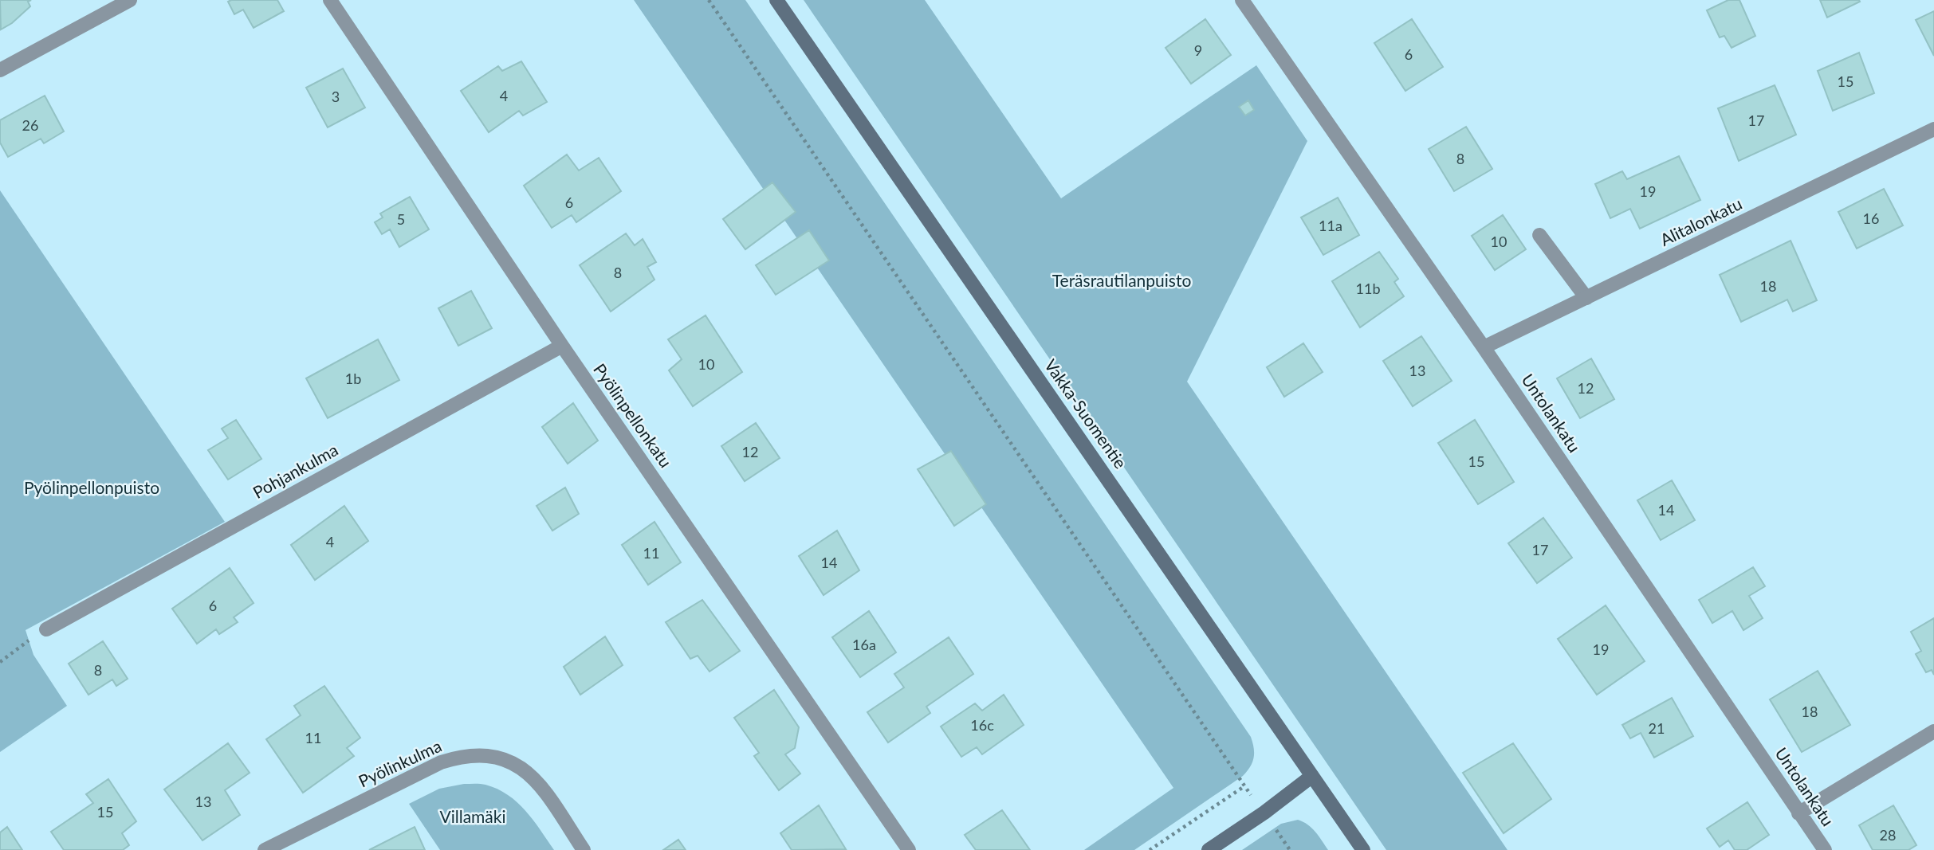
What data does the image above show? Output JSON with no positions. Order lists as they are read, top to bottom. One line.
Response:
{"streets":{"street":["Alitalonkatu","Untolankatu","Vakka-Suomentie","Pyölinpellonkatu","Pohjankulma","Pyölinkulma"]},"crossings":[["Alitalonkatu","Untolankatu"],["Pyölinpellonkatu","Pohjankulma"]],"parks":["Teräsrautilanpuisto","Pyölinpellonpuisto","Villamäki"],"house_numbers":["9","6","15","4","3","17","26","8","19","6","16","5","11a","10","8","18","11b","10","13","1b","12","12","15","14","4","17","11","14","6","16a","19","8","18","16c","21","11","13","15","28"]}
